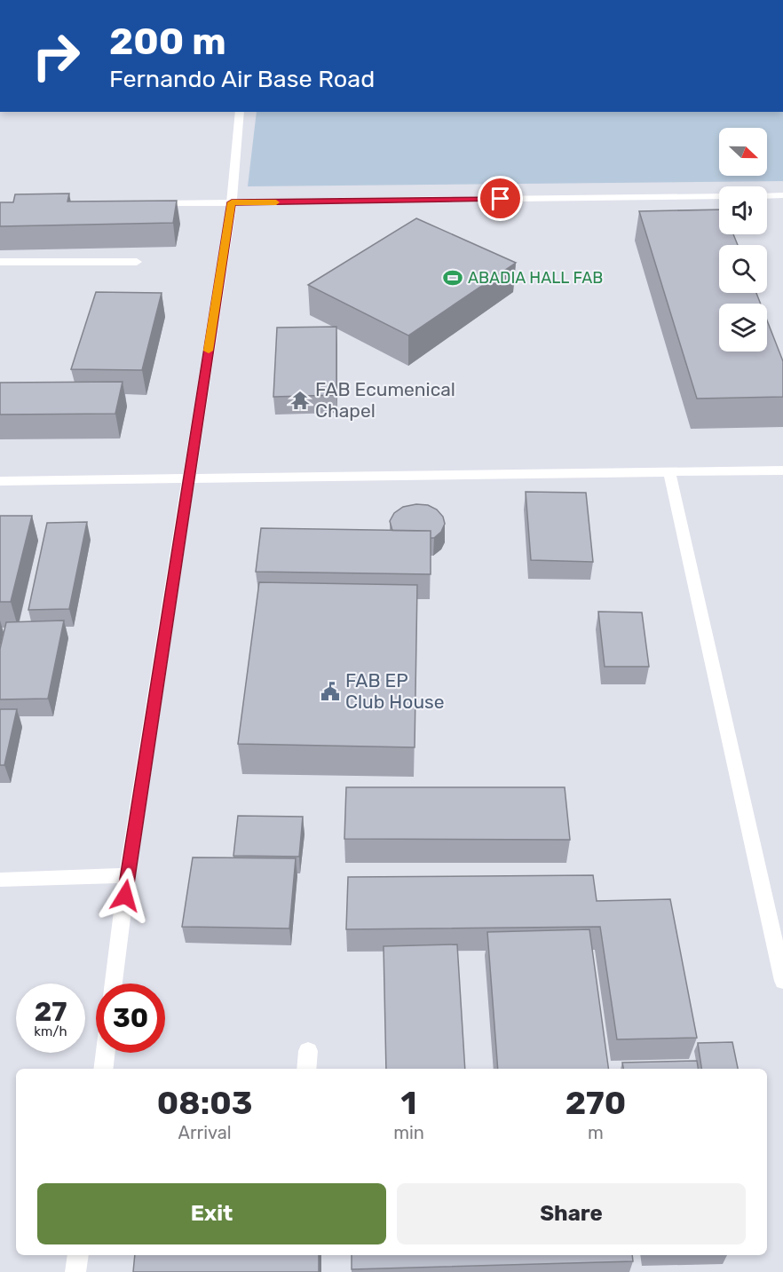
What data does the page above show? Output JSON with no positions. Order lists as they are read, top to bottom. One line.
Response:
{"places":{"sports":["ABADIA HALL FAB"],"temple":["FAB Ecumenical Chapel"],"public building":["FAB EP Club House"]},"north":"right","page":{"turn":["200 m","Fernando Air Base Road"],"speed":"27 km/h","limit":"30","eta":["08:03","Arrival","1","min","270","m"],"buttons":["Exit","Share"]}}
